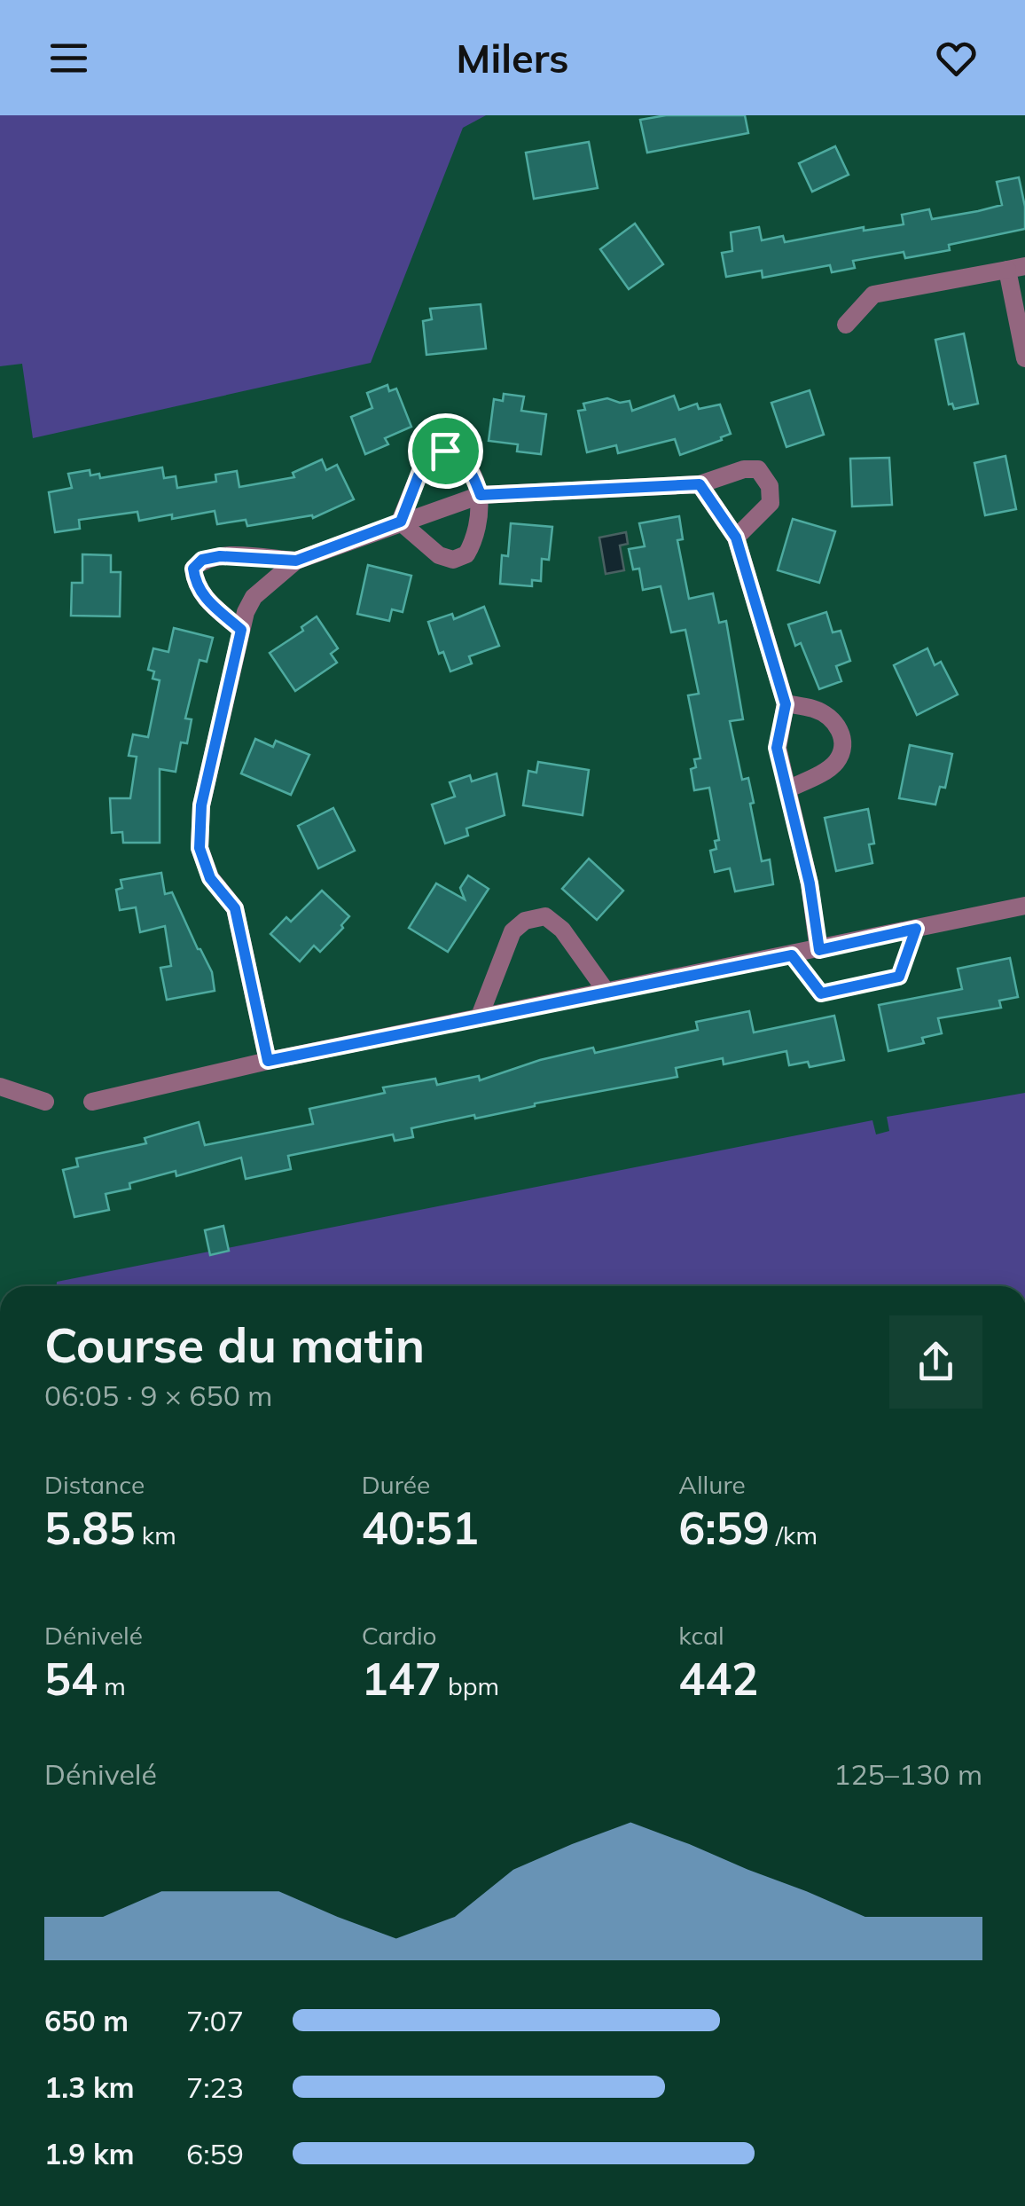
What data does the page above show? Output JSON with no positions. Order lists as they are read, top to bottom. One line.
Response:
{"page":{"header":"Milers","heading":["Course du matin","06:05 · 9 × 650 m"],"stats":[["Distance","5.85 km"],["Durée","40:51"],["Allure","6:59 /km"],["Dénivelé","54 m"],["Cardio","147 bpm"],["kcal","442"]],"chart":["Dénivelé","125–130 m"],"list":[{"name":"650 m","note":"7:07"},{"name":"1.3 km","note":"7:23"},{"name":"1.9 km","note":"6:59"}]}}
